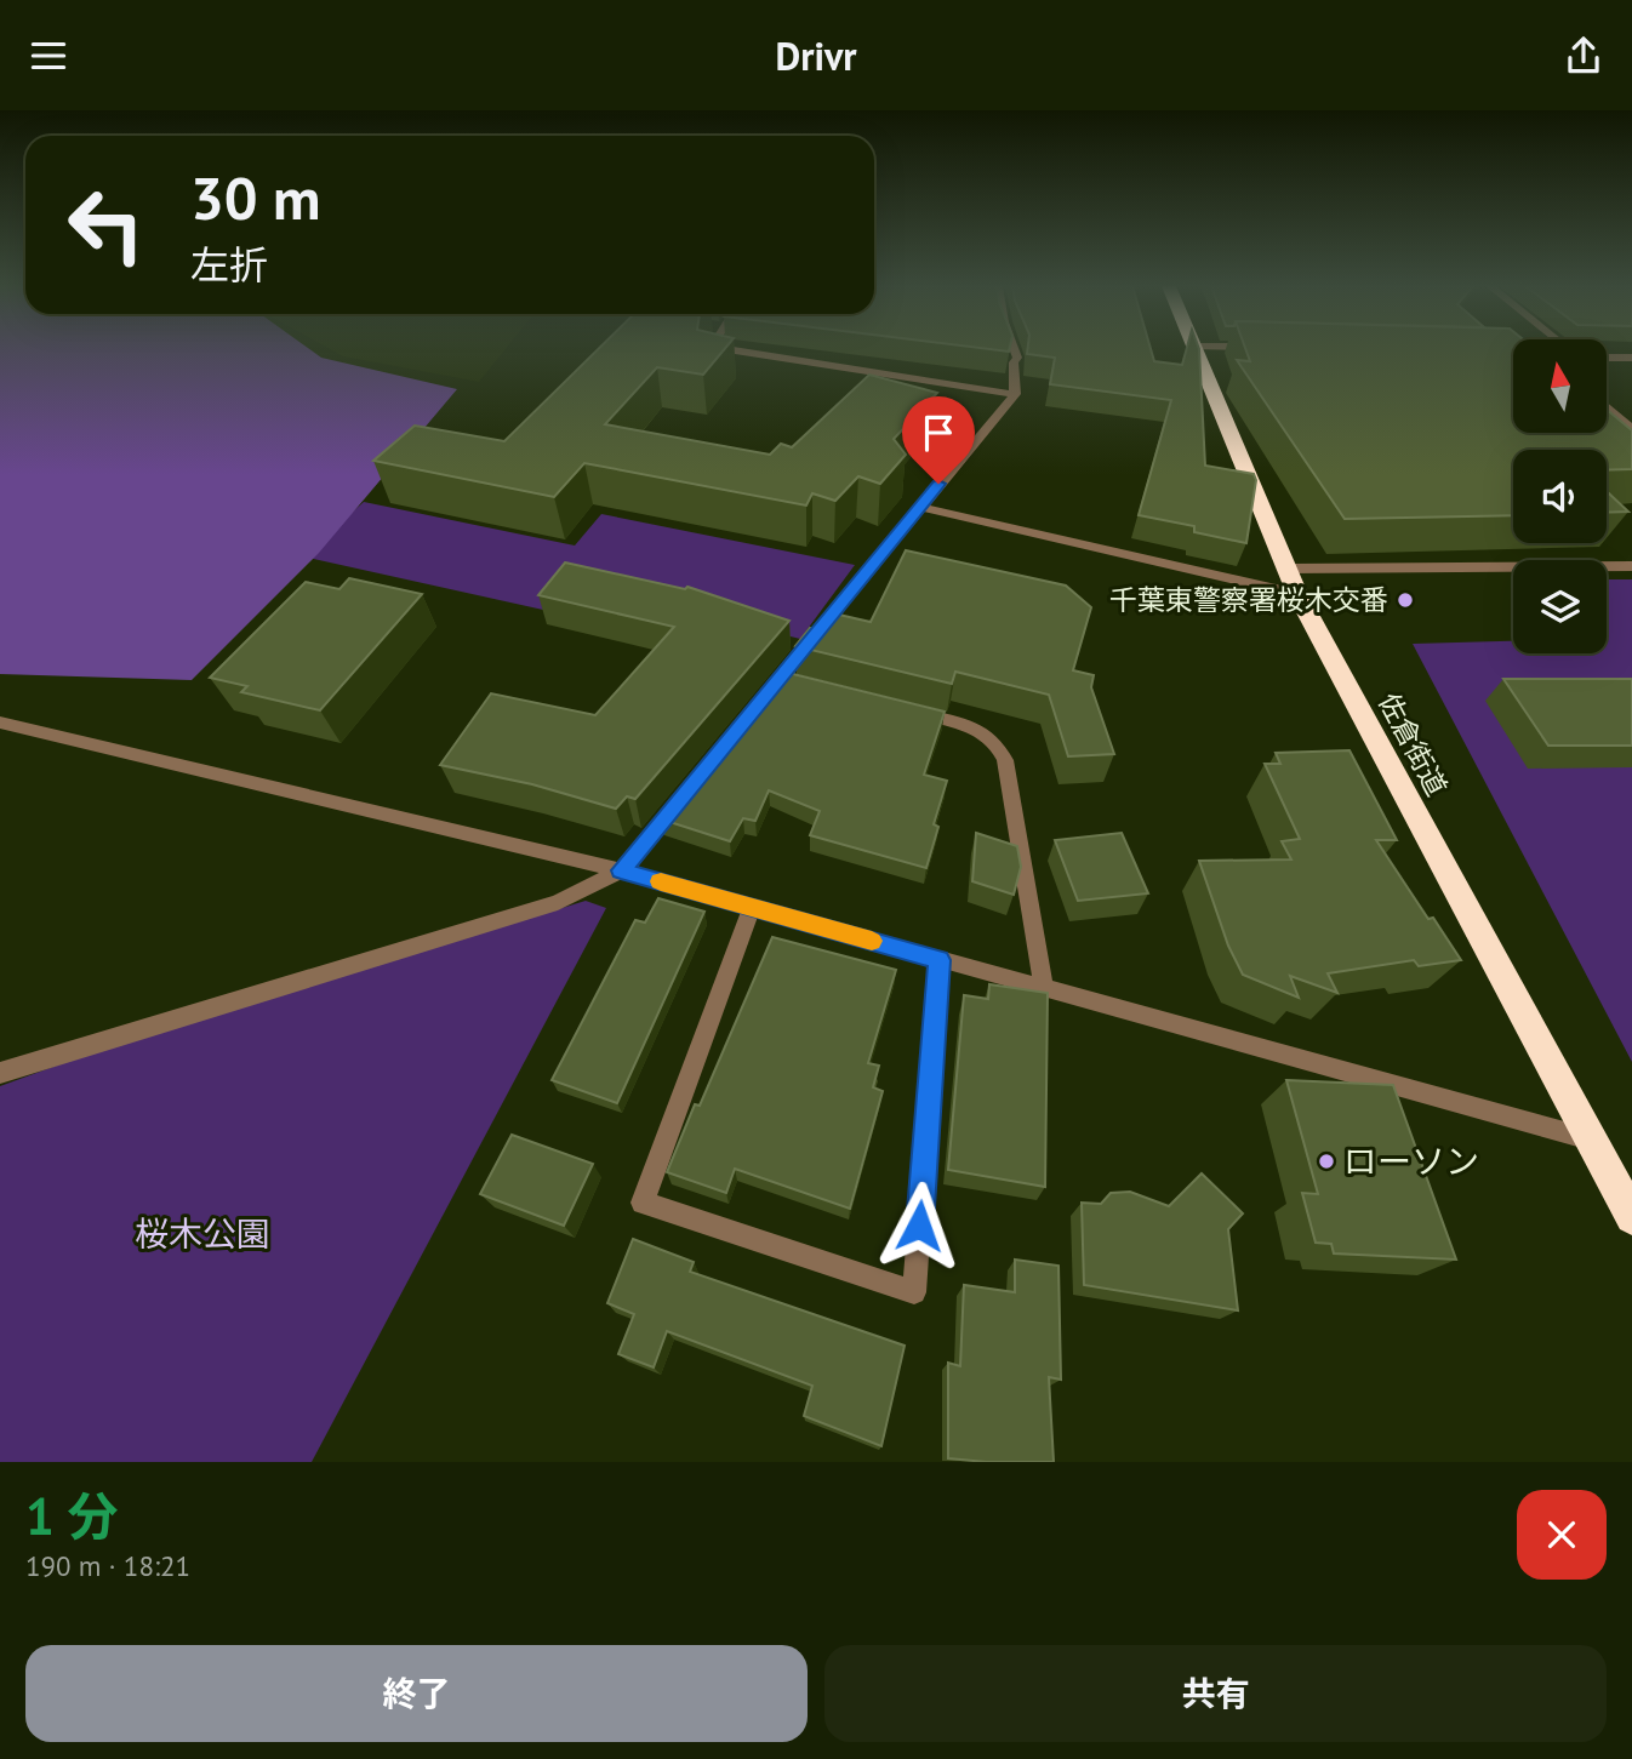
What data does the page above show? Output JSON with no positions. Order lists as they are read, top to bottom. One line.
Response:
{"streets":{"highway":["佐倉街道"]},"parks":["桜木公園"],"places":["千葉東警察署桜木交番","ローソン"],"north":"top","page":{"header":"Drivr","turn":["30 m","左折"],"heading":["1 分","190 m · 18:21"],"buttons":["終了","共有"]}}
